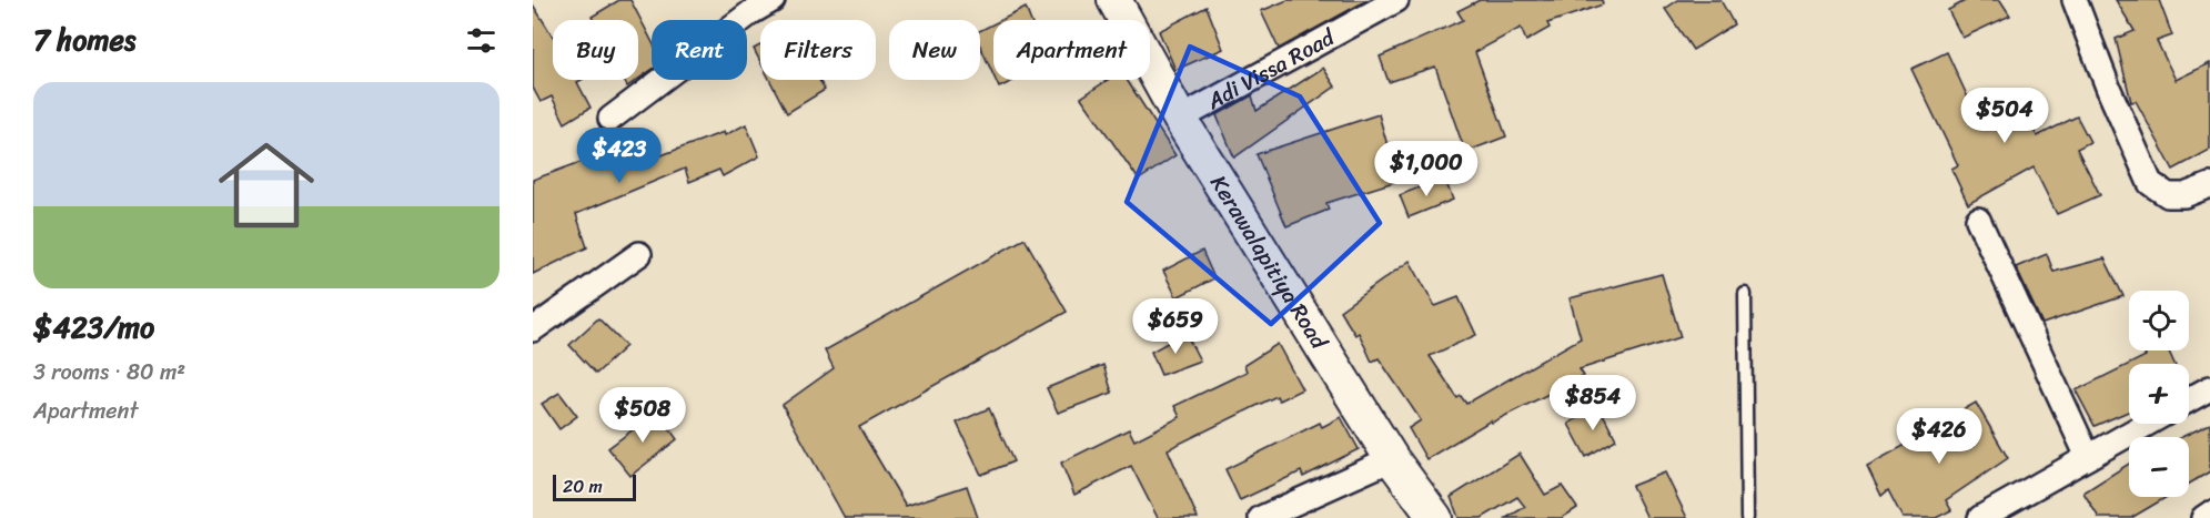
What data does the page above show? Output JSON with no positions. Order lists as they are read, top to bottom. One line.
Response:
{"streets":{"street":["Adi Vissa Road","Kerawalapitiya Road"]},"crossings":[["Adi Vissa Road","Kerawalapitiya Road"]],"scale_bar":"20 m","page":{"heading":"7 homes","chip":["Buy","Rent","Filters","New","Apartment"],"list":[{"name":"$423/mo","note":"3 rooms · 80 m² · Apartment"}],"price":["$504","$423","$1,000","$659","$854","$508","$426"],"map_buttons":["+","−"],"scale":"20 m"}}
